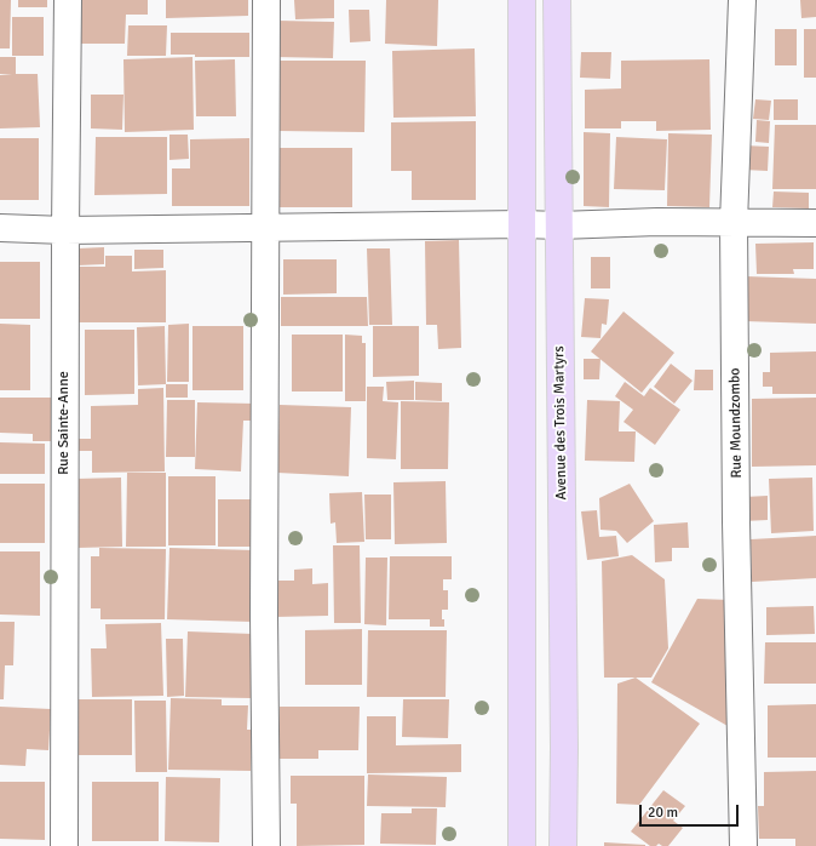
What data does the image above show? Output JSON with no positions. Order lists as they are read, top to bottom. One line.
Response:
{"streets":{"main road":["Avenue des Trois Martyrs"],"street":["Rue Sainte-Anne","Rue Moundzombo"]},"scale_bar":"20 m"}
